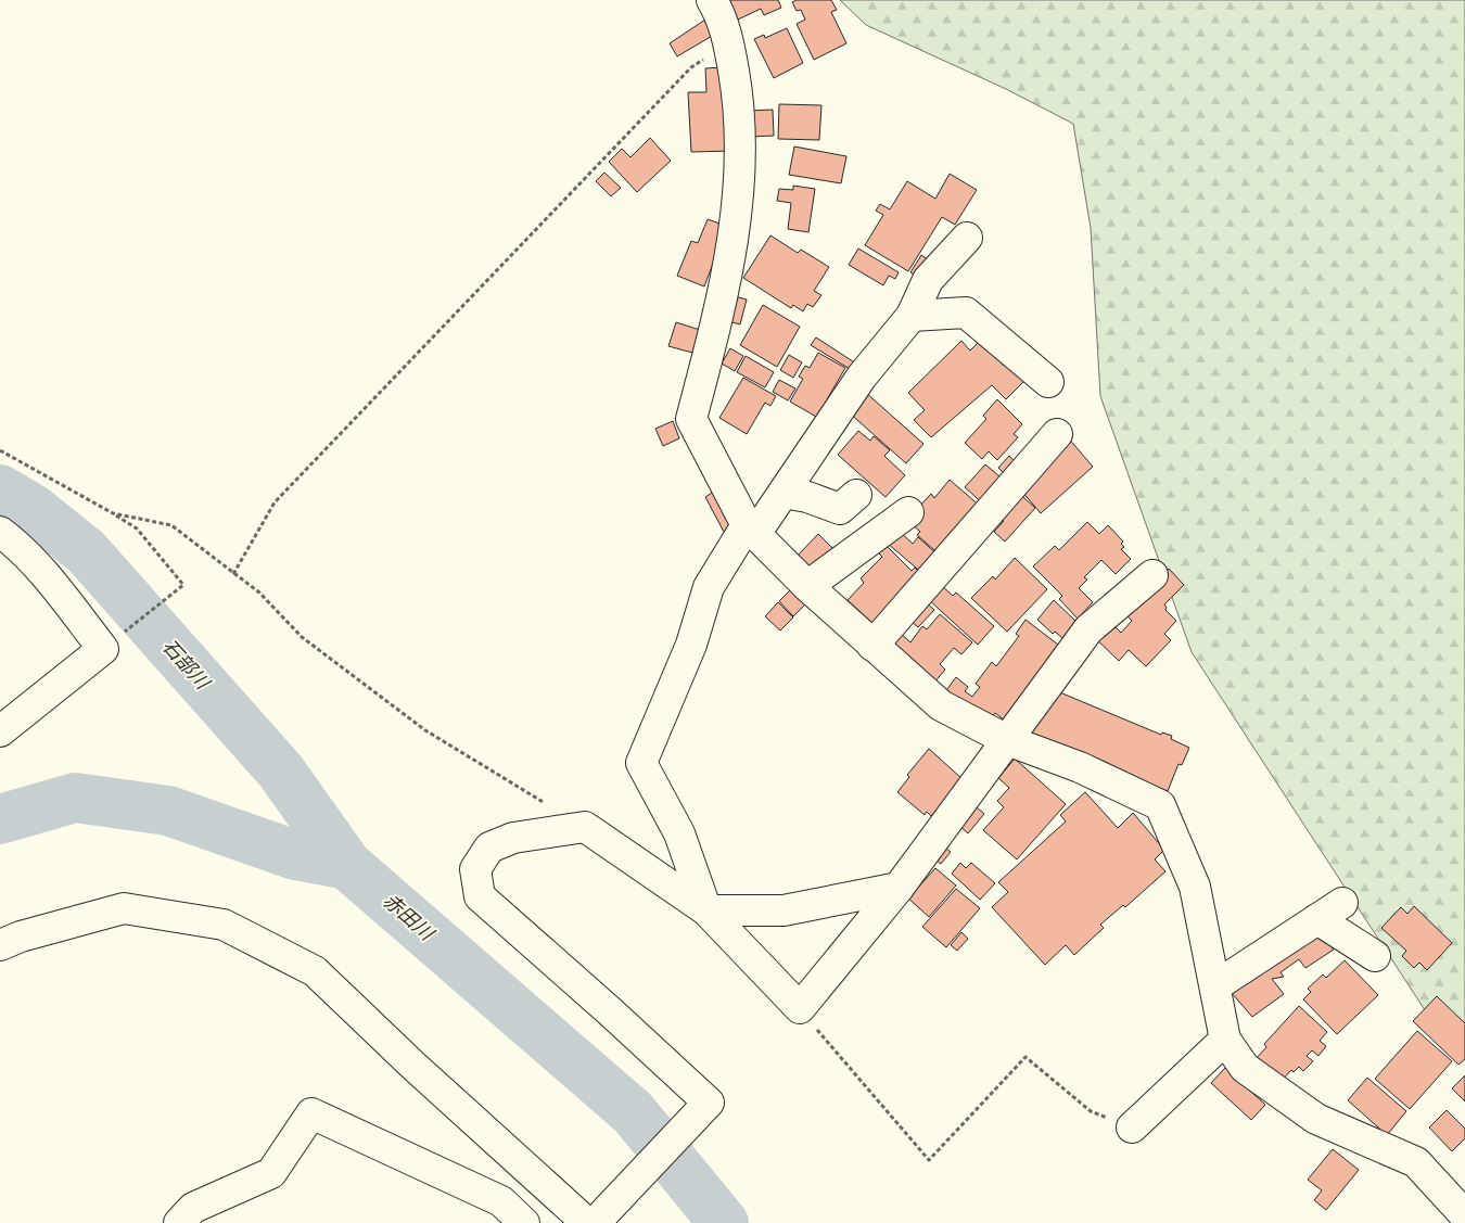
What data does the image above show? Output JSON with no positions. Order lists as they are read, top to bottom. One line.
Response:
{"water":["石部川","赤田川"]}
